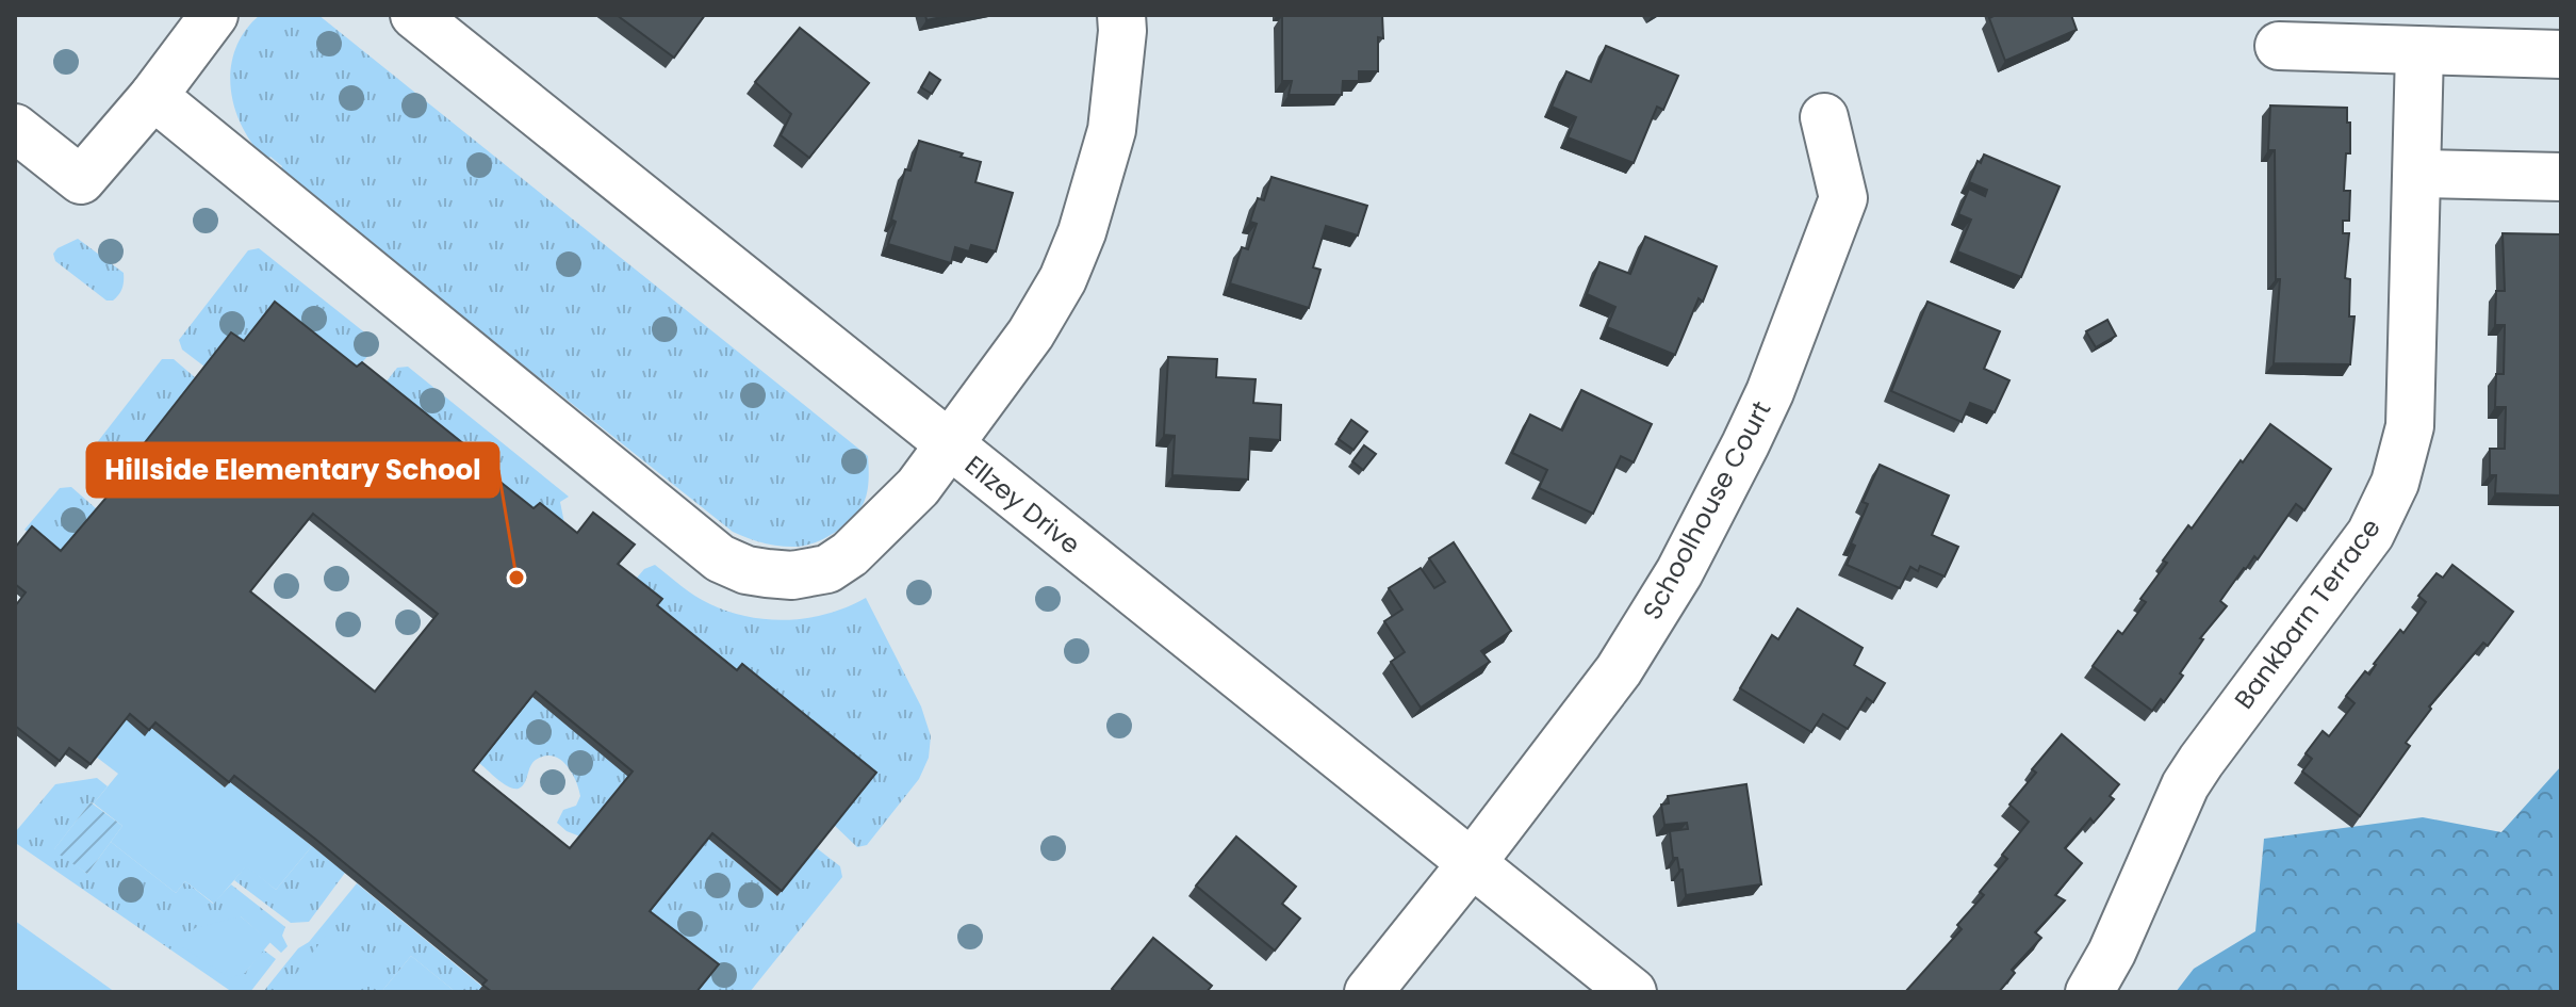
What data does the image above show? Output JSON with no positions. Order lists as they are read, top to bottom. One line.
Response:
{"streets":{"street":["Ellzey Drive","Schoolhouse Court","Bankbarn Terrace"]},"crossings":[["Ellzey Drive","Schoolhouse Court"]],"places":["Hillside Elementary School"]}
